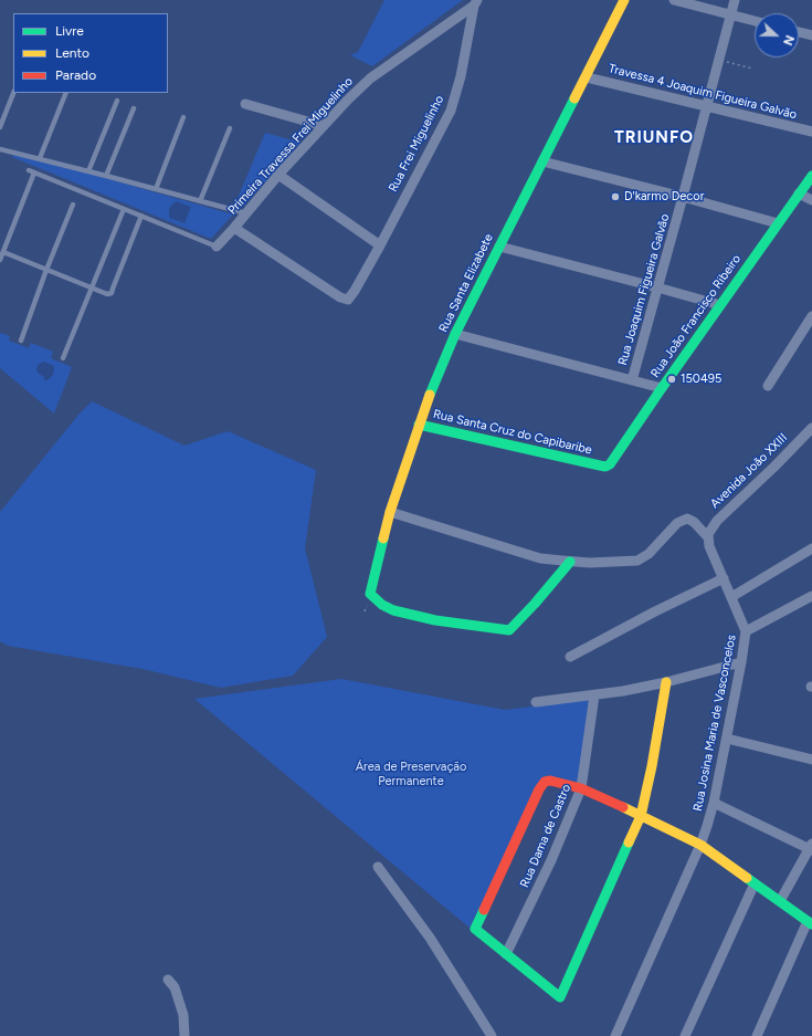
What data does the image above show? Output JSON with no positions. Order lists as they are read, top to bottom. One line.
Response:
{"streets":{"street":["Travessa 4 Joaquim Figueira Galvão","Rua Frei Miguelinho","Primeira Travessa Frei Miguelinho","Rua Santa Elizabete","Rua Joaquim Figueira Galvão","Rua João Francisco Ribeiro","Rua Santa Cruz do Capibaribe","Avenida João XXIII","Rua Josina Maria de Vasconcelos","Rua Dama de Castro"]},"crossings":[["Travessa 4 Joaquim Figueira Galvão","Rua Santa Elizabete"],["Travessa 4 Joaquim Figueira Galvão","Rua Joaquim Figueira Galvão"],["Rua Frei Miguelinho","Primeira Travessa Frei Miguelinho"],["Rua Santa Elizabete","Rua Santa Cruz do Capibaribe"],["Rua João Francisco Ribeiro","Rua Santa Cruz do Capibaribe"],["Avenida João XXIII","Rua Josina Maria de Vasconcelos"]],"districts":["TRIUNFO"],"parks":["Área de Preservação Permanente"],"places":["D'karmo Decor","150495"],"legend":["Livre","Lento","Parado"],"north":"right"}
